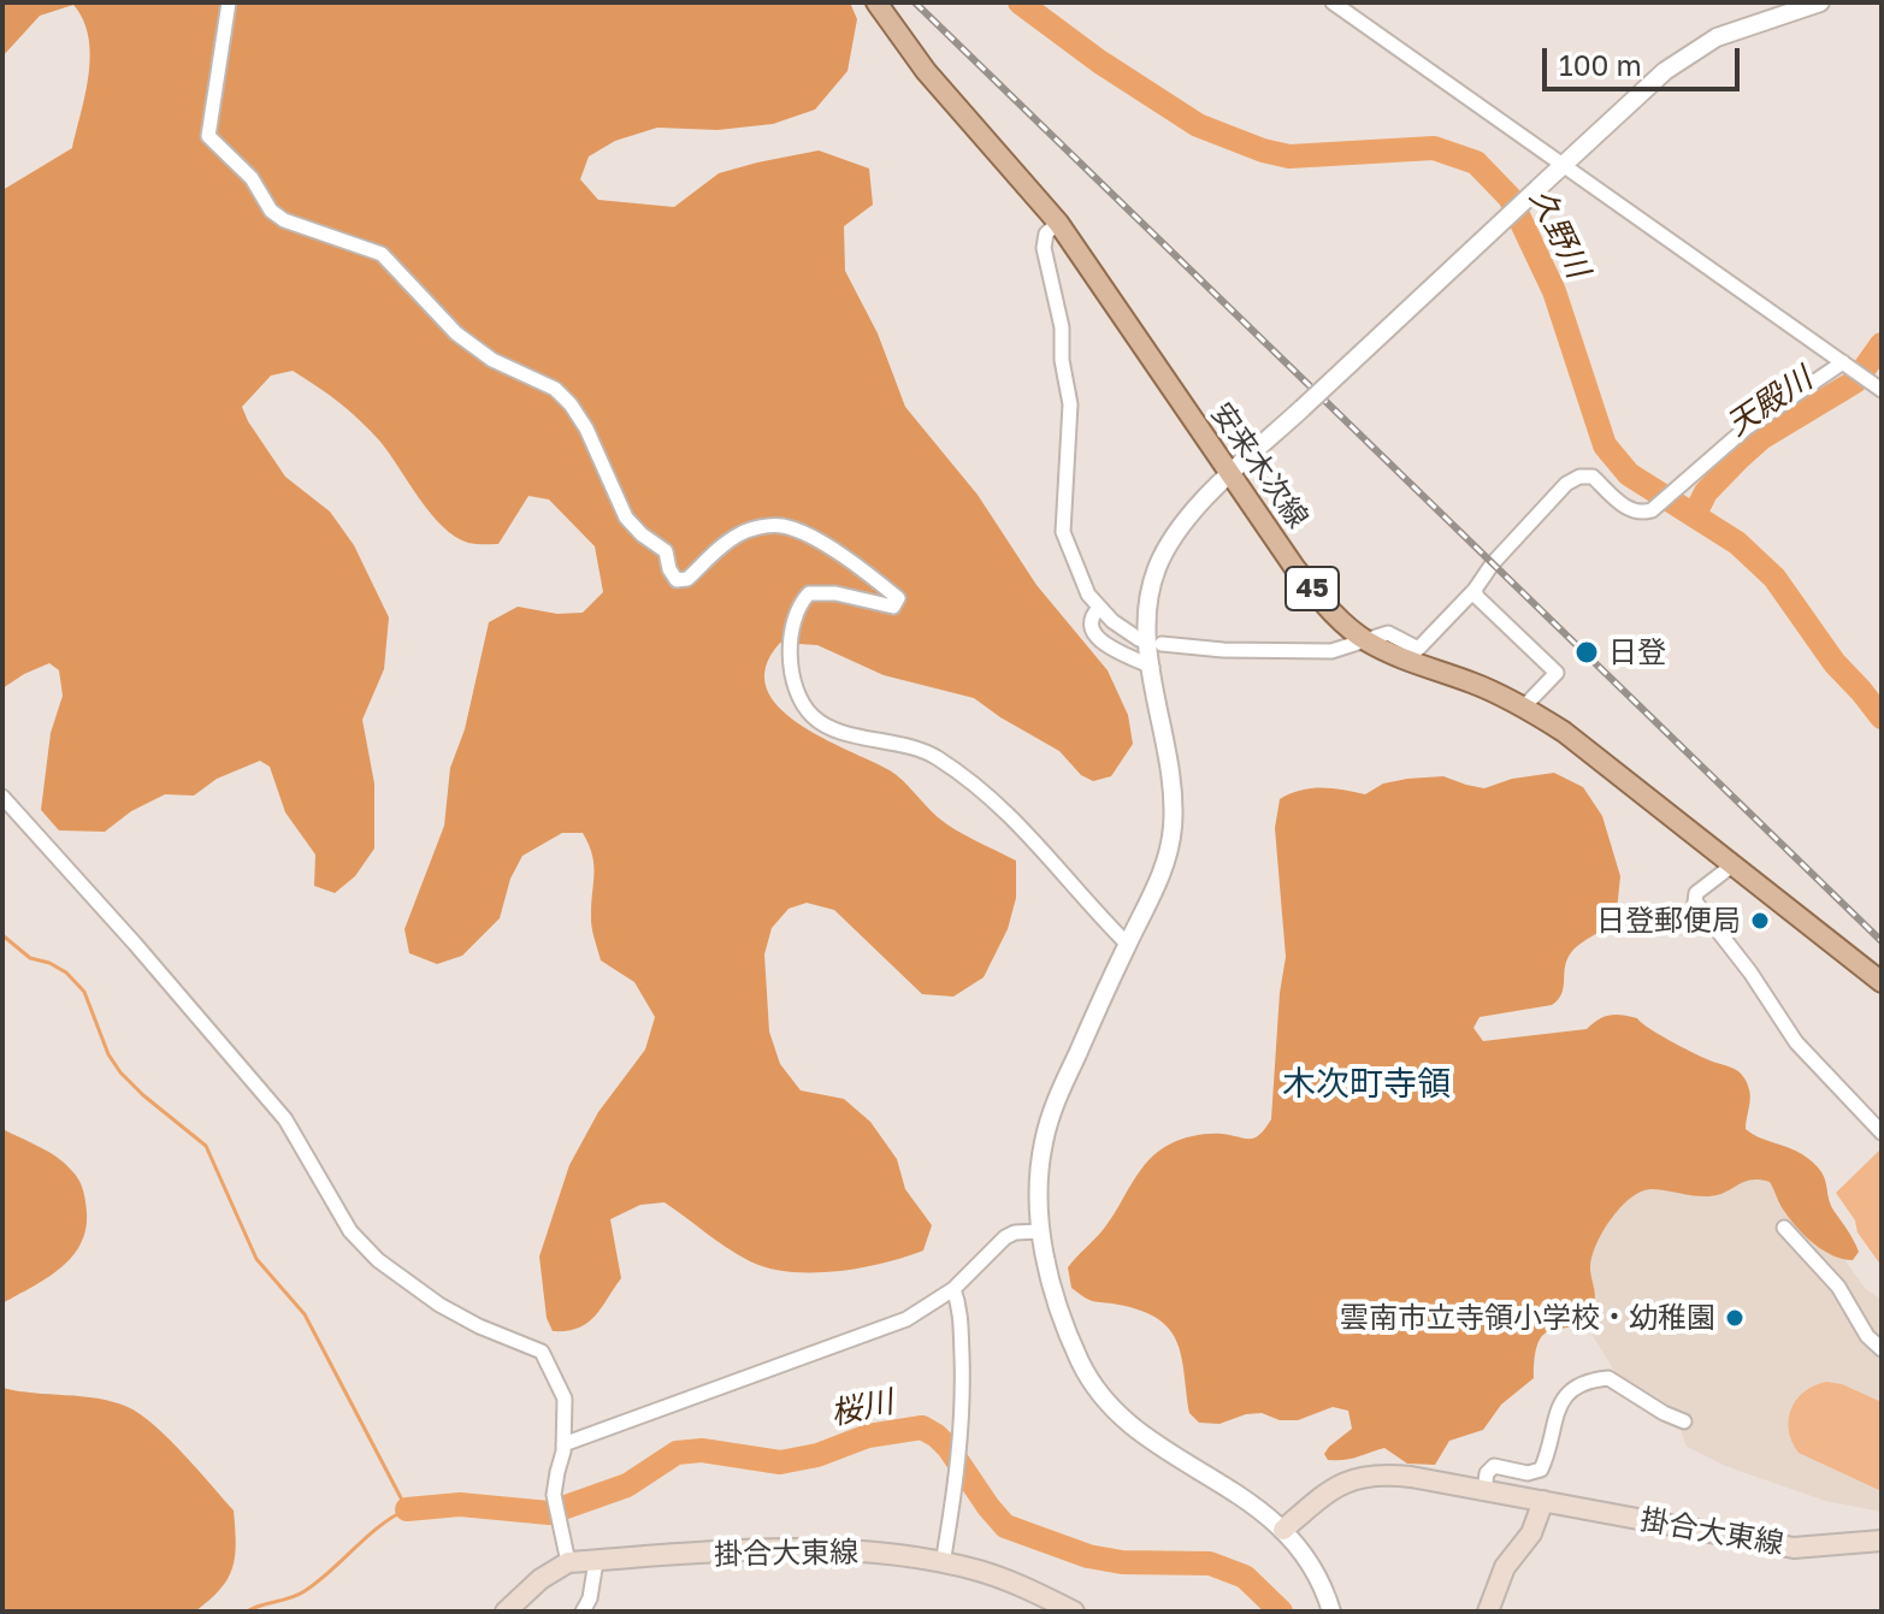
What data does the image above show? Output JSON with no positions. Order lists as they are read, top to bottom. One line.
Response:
{"streets":{"main road":["安来木次線","45","掛合大東線"]},"districts":["木次町寺領"],"water":["久野川","天殿川","桜川"],"places":["日登","日登郵便局","雲南市立寺領小学校・幼稚園"],"scale_bar":"100 m"}
